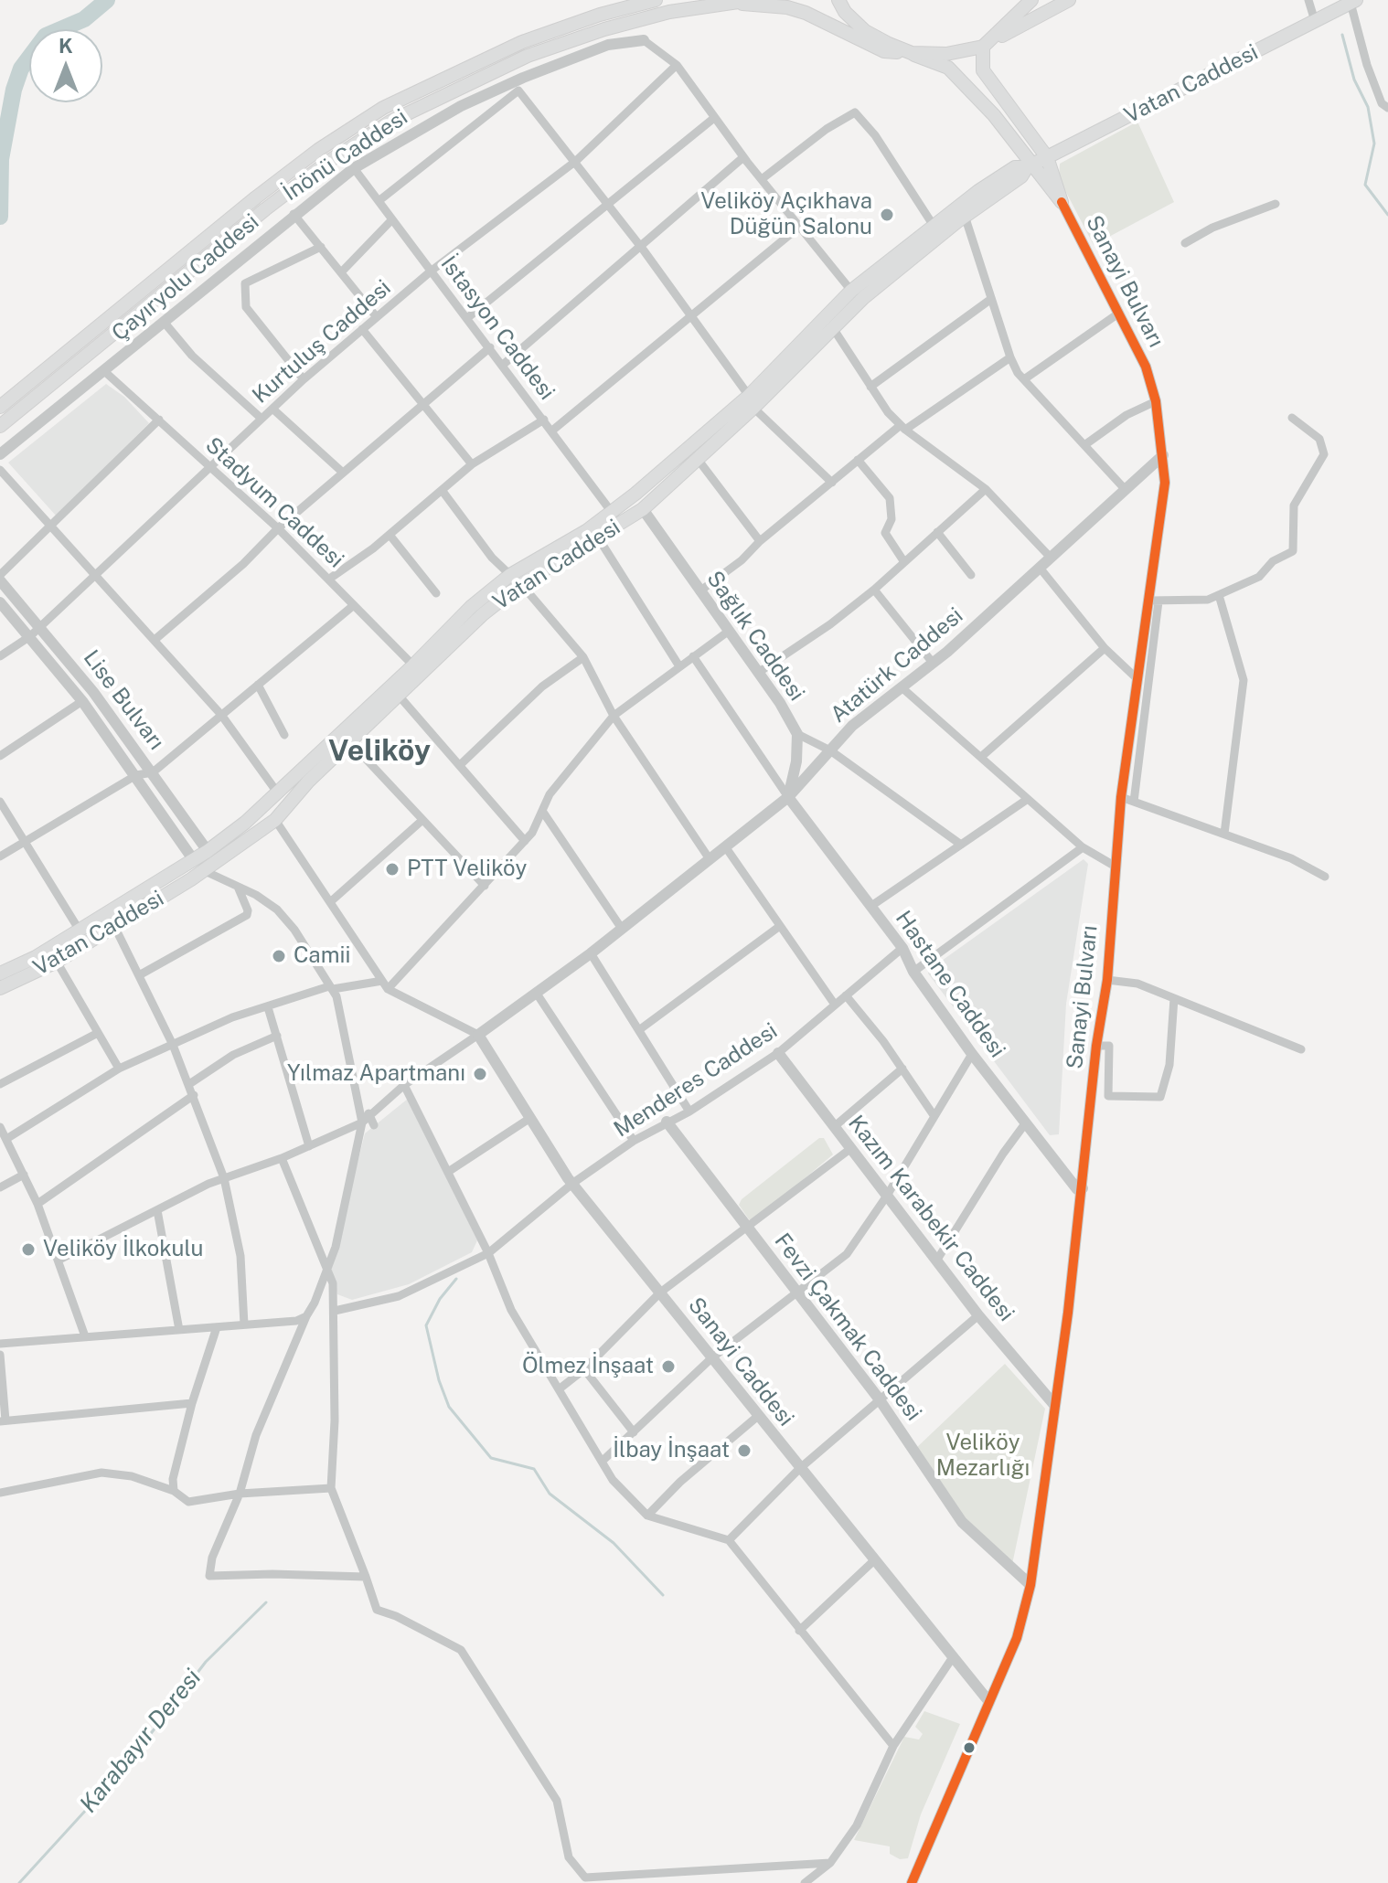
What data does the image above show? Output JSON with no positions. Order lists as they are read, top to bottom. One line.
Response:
{"streets":{"main road":["Vatan Caddesi","İnönü Caddesi"],"street":["Çayıryolu Caddesi","Sanayi Bulvarı","İstasyon Caddesi","Kurtuluş Caddesi","Stadyum Caddesi","Sağlık Caddesi","Atatürk Caddesi","Lise Bulvarı","Hastane Caddesi","Menderes Caddesi","Kazım Karabekir Caddesi","Fevzi Çakmak Caddesi","Sanayi Caddesi"]},"crossings":[["Vatan Caddesi","İstasyon Caddesi"],["Vatan Caddesi","Stadyum Caddesi"],["Vatan Caddesi","Sağlık Caddesi"],["Vatan Caddesi","Lise Bulvarı"],["Çayıryolu Caddesi","İstasyon Caddesi"],["Çayıryolu Caddesi","Stadyum Caddesi"],["Sanayi Bulvarı","Atatürk Caddesi"],["Sanayi Bulvarı","Hastane Caddesi"],["Sanayi Bulvarı","Kazım Karabekir Caddesi"],["Sanayi Bulvarı","Fevzi Çakmak Caddesi"],["Sanayi Bulvarı","Sanayi Caddesi"],["İstasyon Caddesi","Kurtuluş Caddesi"],["Kurtuluş Caddesi","Stadyum Caddesi"],["Kurtuluş Caddesi","Lise Bulvarı"],["Sağlık Caddesi","Atatürk Caddesi"],["Sağlık Caddesi","Hastane Caddesi"],["Atatürk Caddesi","Hastane Caddesi"],["Atatürk Caddesi","Sanayi Caddesi"],["Hastane Caddesi","Menderes Caddesi"],["Menderes Caddesi","Kazım Karabekir Caddesi"],["Menderes Caddesi","Fevzi Çakmak Caddesi"],["Menderes Caddesi","Sanayi Caddesi"]],"districts":["Veliköy"],"water":["Karabayır Deresi"],"parks":["Veliköy Mezarlığı"],"places":["Veliköy Açıkhava Düğün Salonu","PTT Veliköy","Camii","Yılmaz Apartmanı","Veliköy İlkokulu","Ölmez İnşaat","İlbay İnşaat"],"north":"top"}
